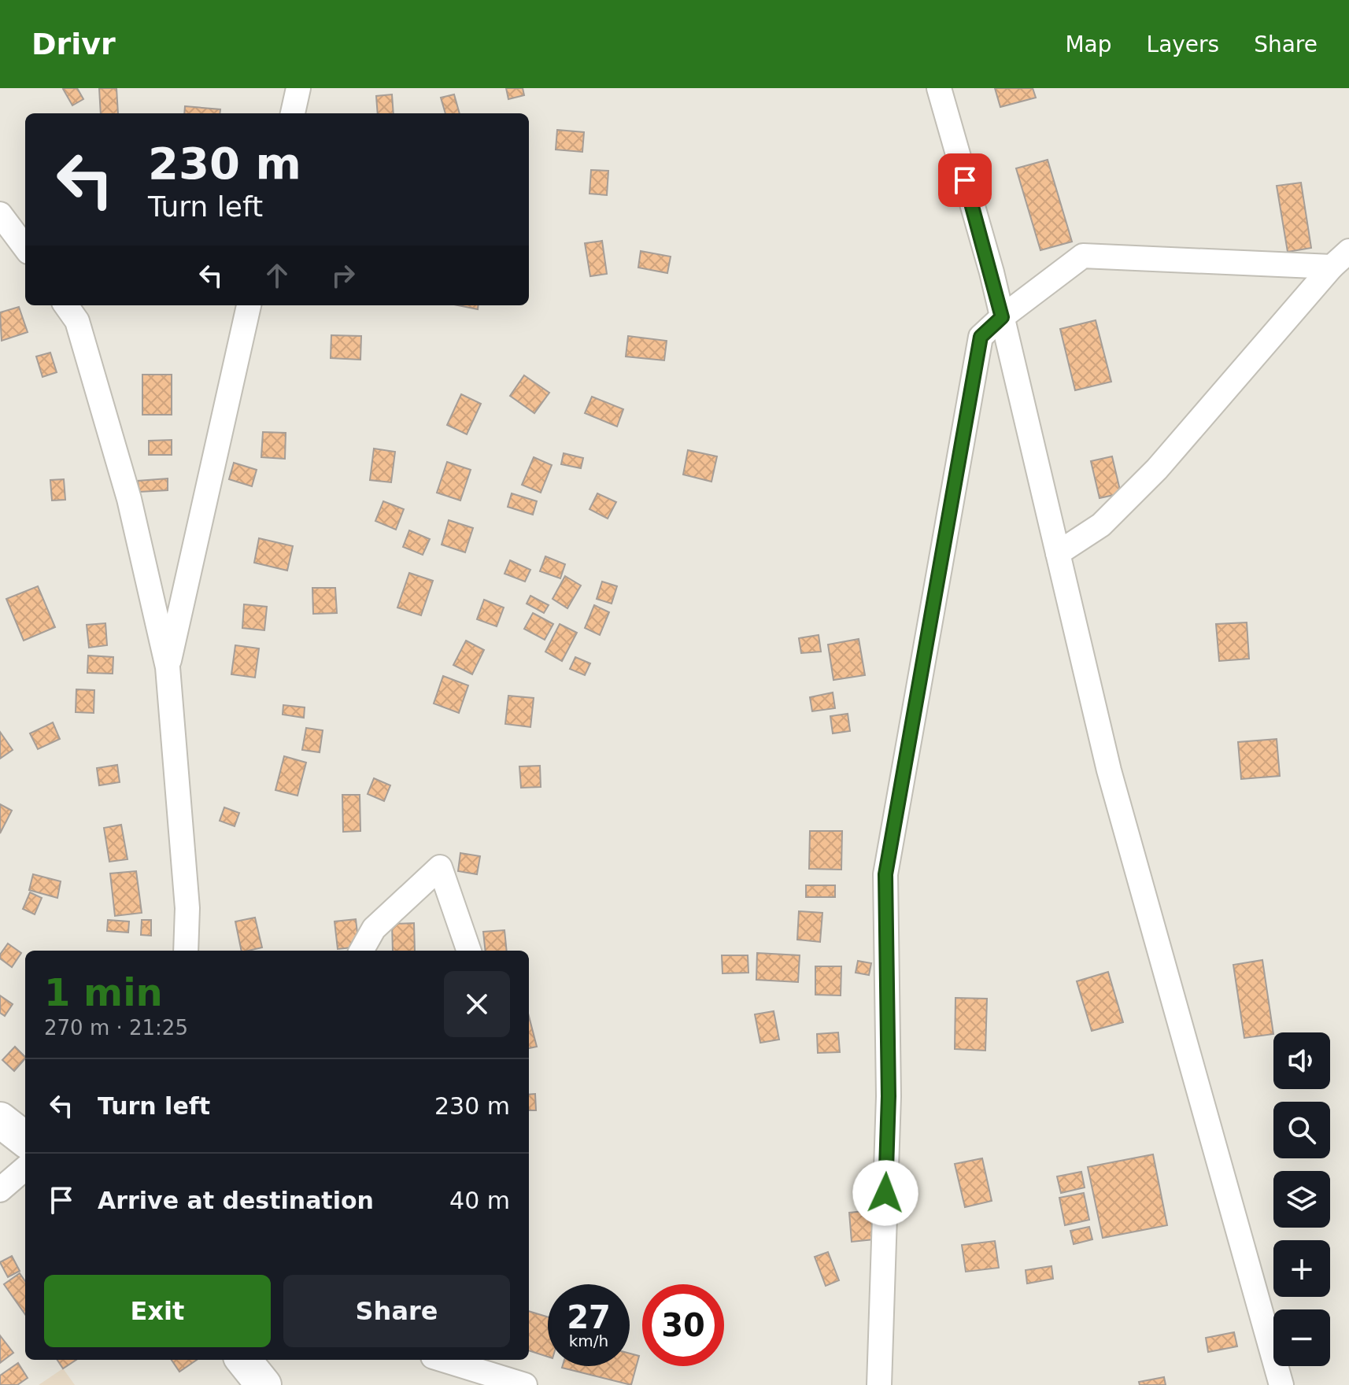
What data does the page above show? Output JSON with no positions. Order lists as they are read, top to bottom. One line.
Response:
{"page":{"header":"Drivr","nav":["Map","Layers","Share"],"turn":["230 m","Turn left"],"heading":["1 min","270 m · 21:25"],"map_buttons":["+","−"],"list":[{"name":"Turn left","value":"230 m"},{"name":"Arrive at destination","value":"40 m"}],"buttons":["Exit","Share"],"speed":"27 km/h","limit":"30"}}
